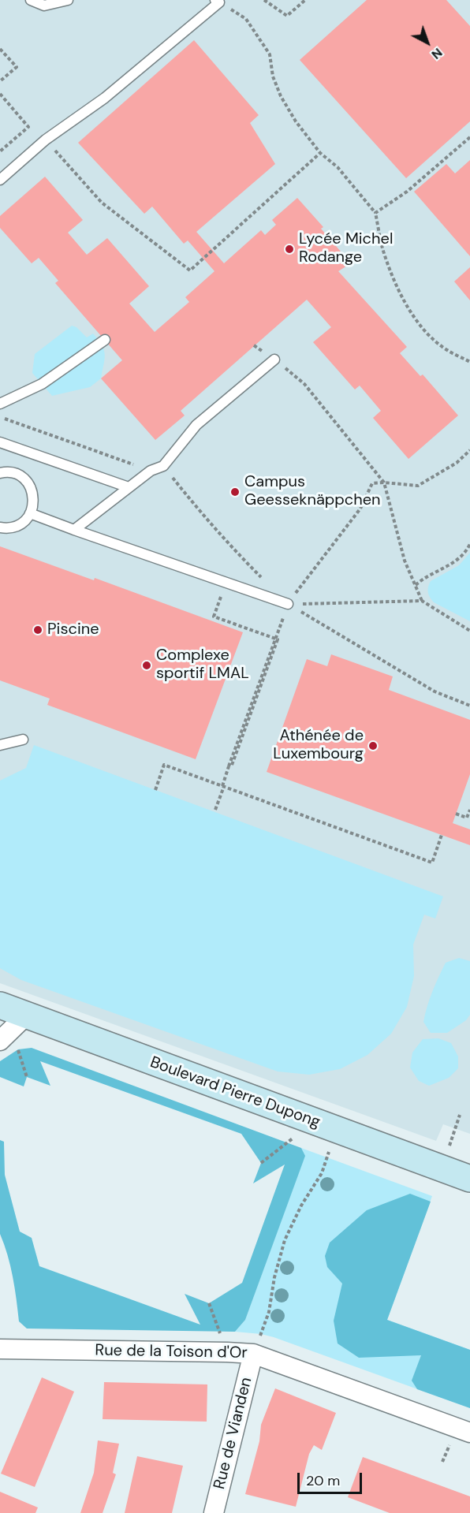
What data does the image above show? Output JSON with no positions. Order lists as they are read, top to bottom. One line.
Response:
{"streets":{"street":["Boulevard Pierre Dupong","Rue de la Toison d'Or","Rue de Vianden"]},"crossings":[["Rue de la Toison d'Or","Rue de Vianden"]],"places":["Lycée Michel Rodange","Campus Geesseknäppchen","Piscine","Complexe sportif LMAL","Athénée de Luxembourg"],"scale_bar":"20 m","north":"bottom right"}
